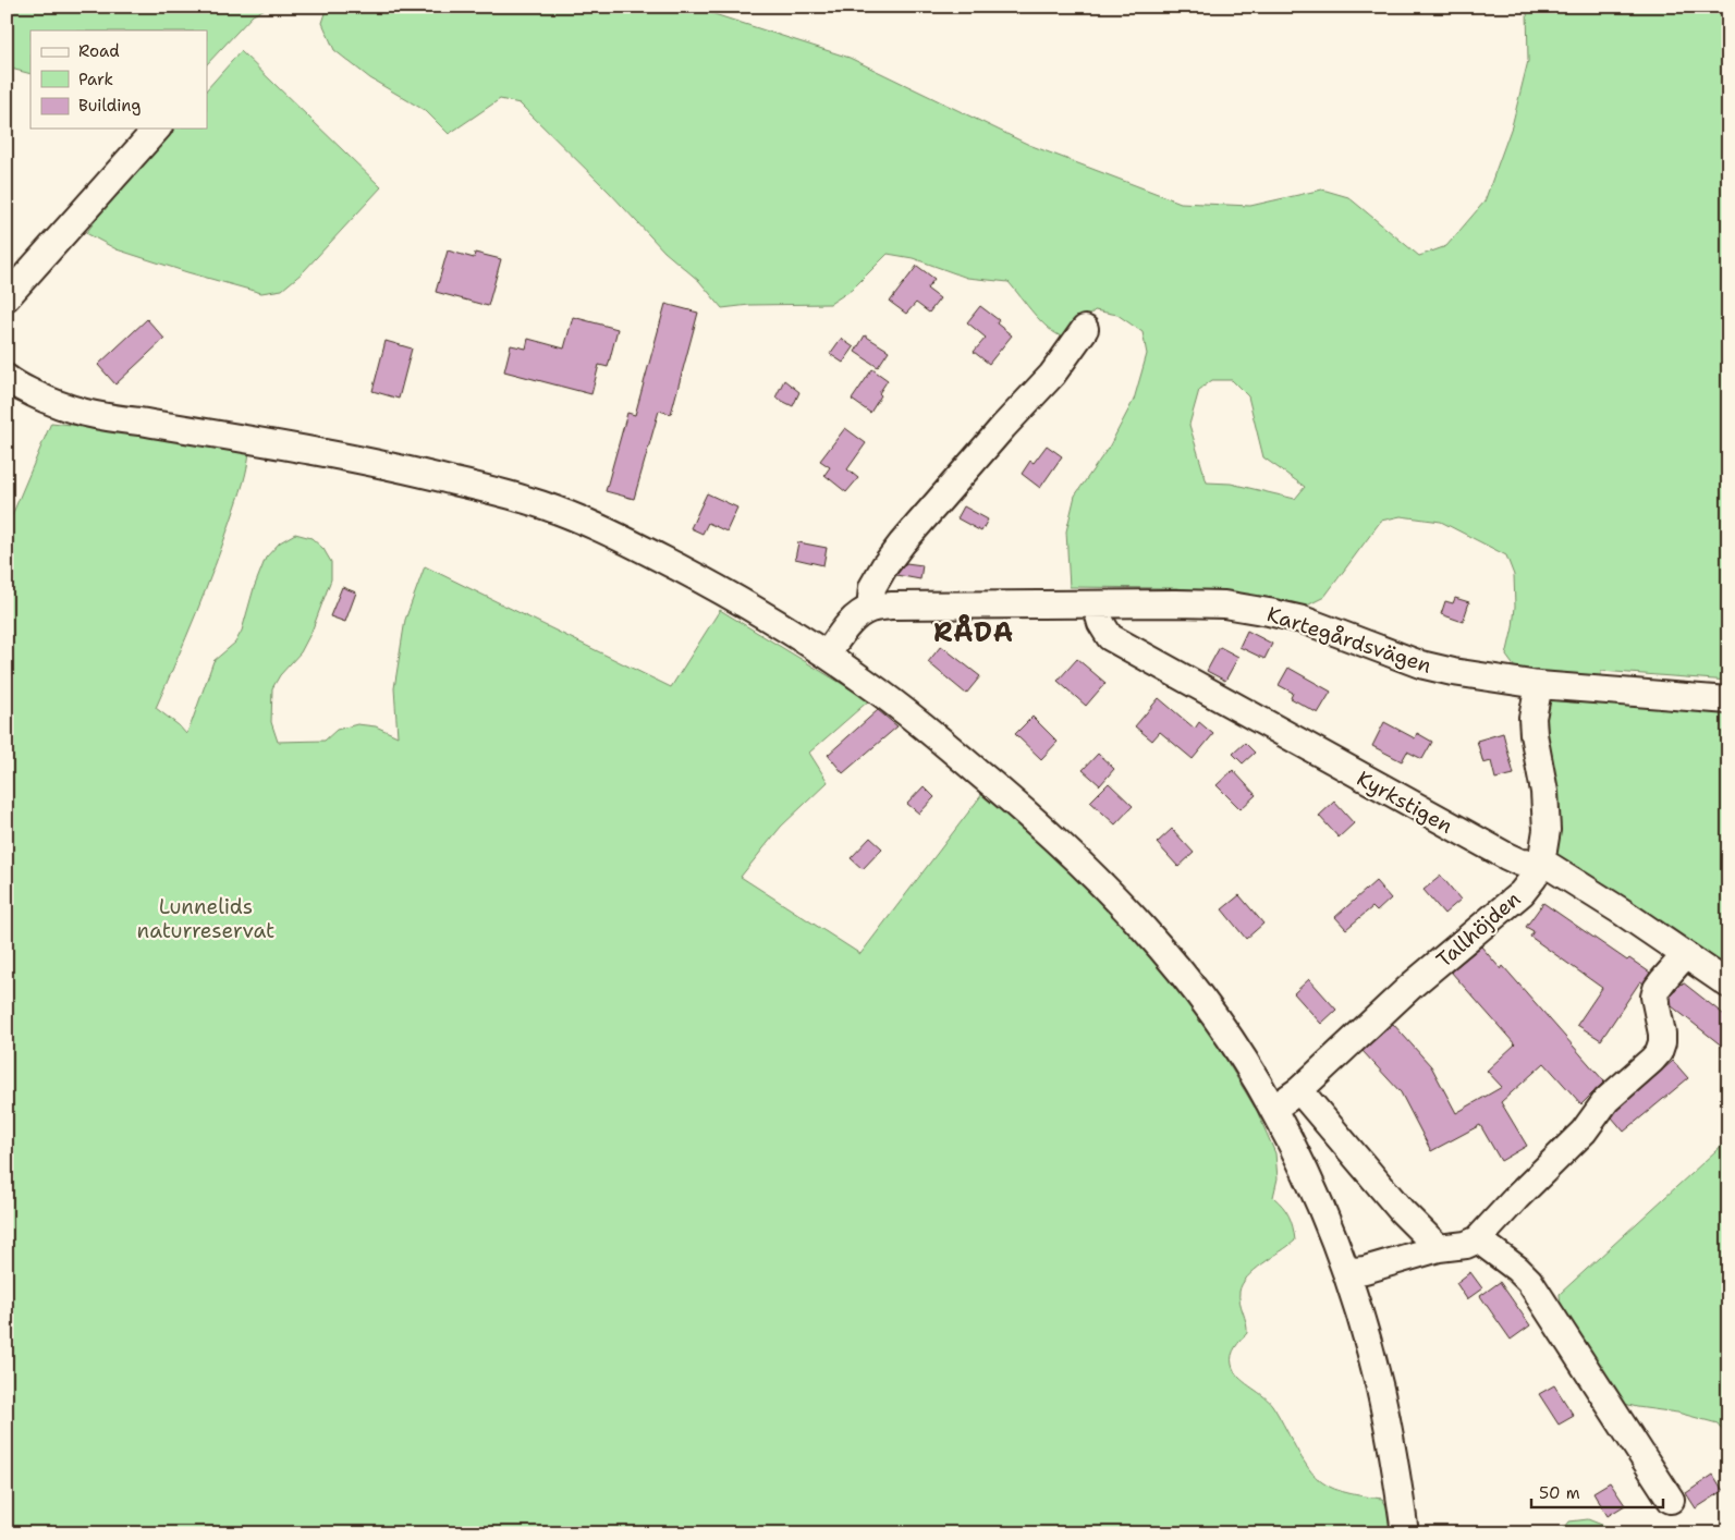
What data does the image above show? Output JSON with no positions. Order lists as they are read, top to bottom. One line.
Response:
{"streets":{"street":["Kartegårdsvägen","Kyrkstigen","Tallhöjden"]},"crossings":[["Kartegårdsvägen","Kyrkstigen"],["Kartegårdsvägen","Tallhöjden"],["Kyrkstigen","Tallhöjden"]],"districts":["RÅDA"],"parks":["Lunnelids naturreservat"],"legend":["Road","Park","Building"],"scale_bar":"50 m"}
